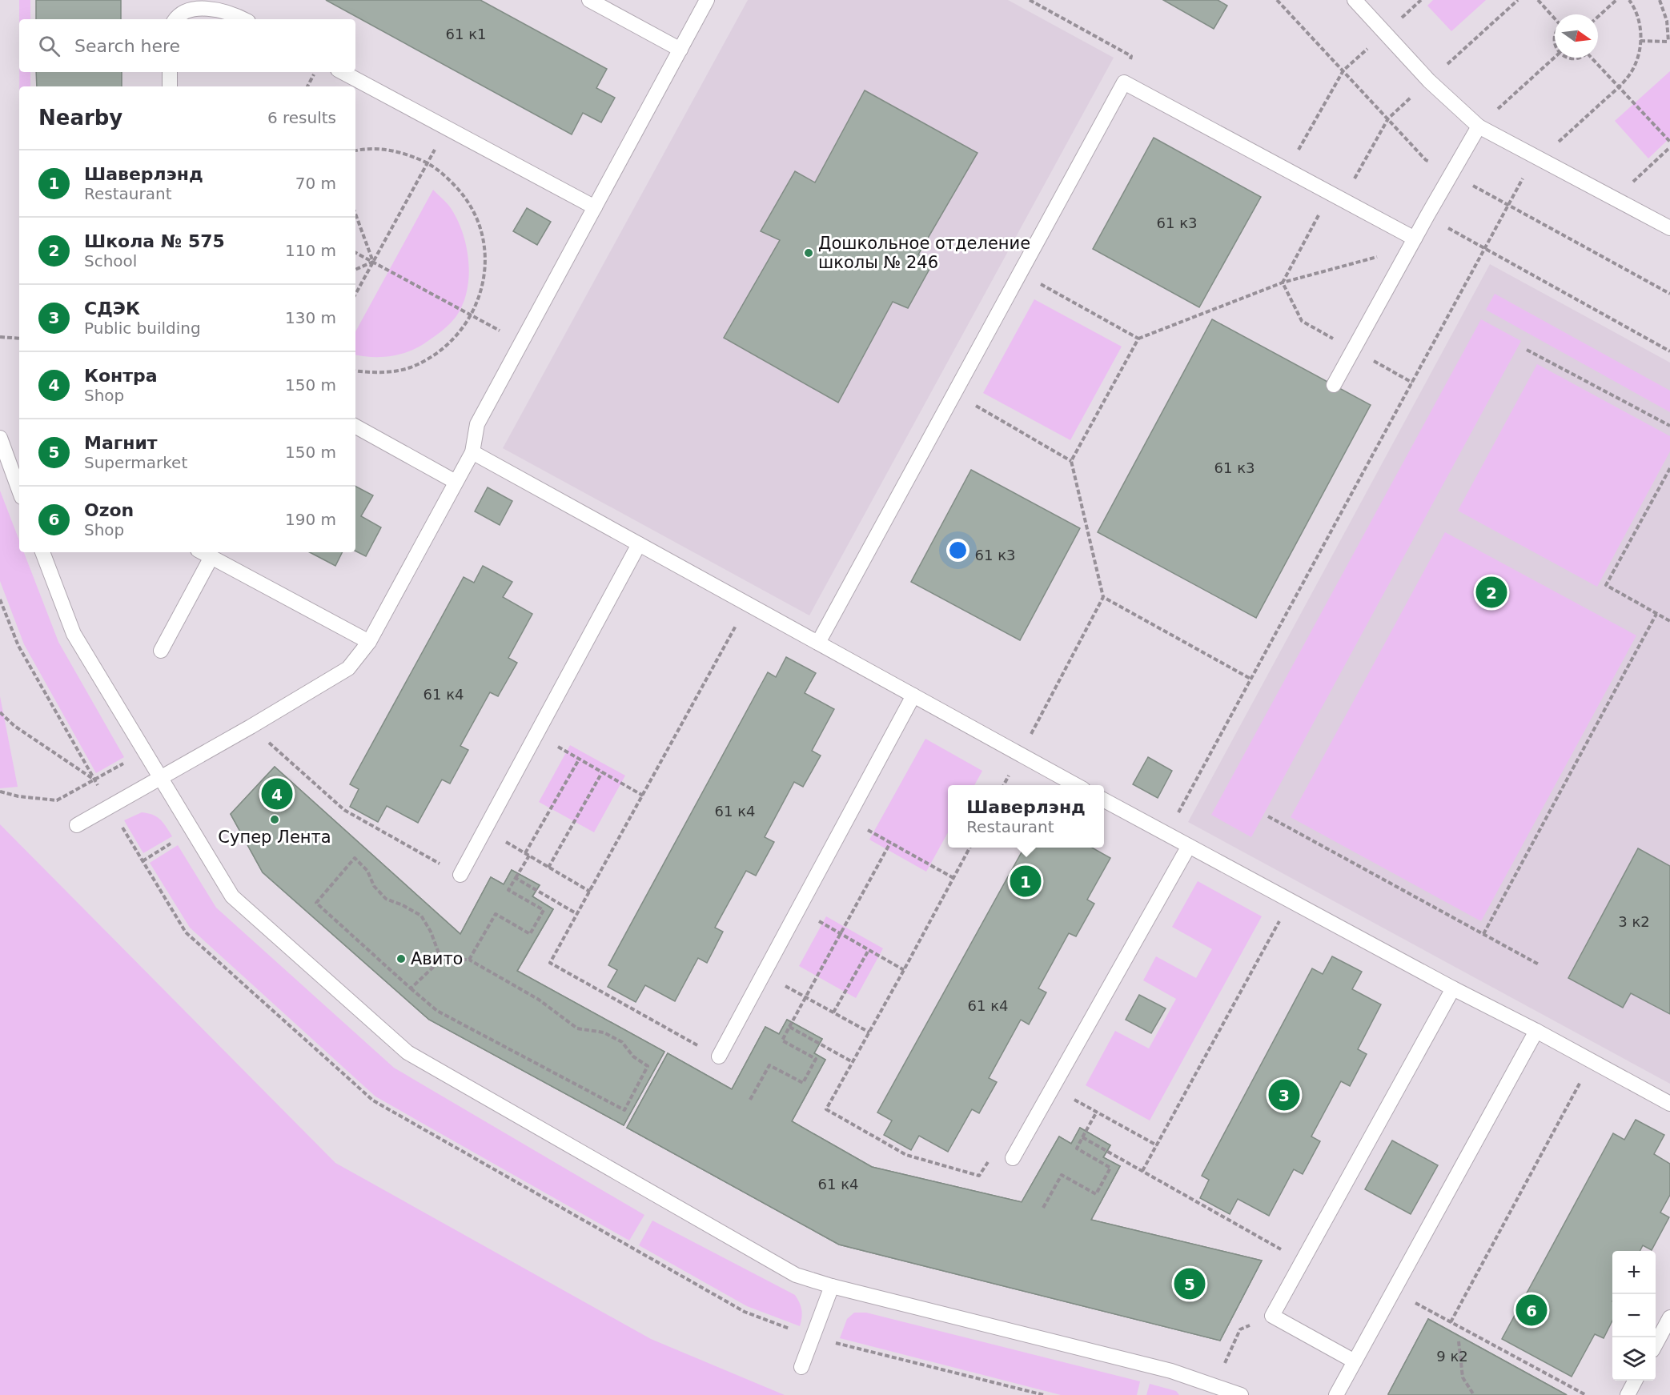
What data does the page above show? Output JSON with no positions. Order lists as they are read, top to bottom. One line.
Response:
{"places":["Дошкольное отделение школы № 246","Супер Лента","Авито"],"house_numbers":["61 к1","61 к3","61 к3","61 к3","61 к4","61 к4","3 к2","61 к4","61 к4","9 к2"],"north":"right","page":{"search":"Search here","heading":["Nearby","6 results"],"list":[{"mark":"1","name":"Шаверлэнд","note":"Restaurant","value":"70 m"},{"mark":"2","name":"Школа № 575","note":"School","value":"110 m"},{"mark":"3","name":"СДЭК","note":"Public building","value":"130 m"},{"mark":"4","name":"Контра","note":"Shop","value":"150 m"},{"mark":"5","name":"Магнит","note":"Supermarket","value":"150 m"},{"mark":"6","name":"Ozon","note":"Shop","value":"190 m"}],"pins":["2","4","1","3","5","6"],"popup":["Шаверлэнд","Restaurant"],"map_buttons":["+","−"]}}
